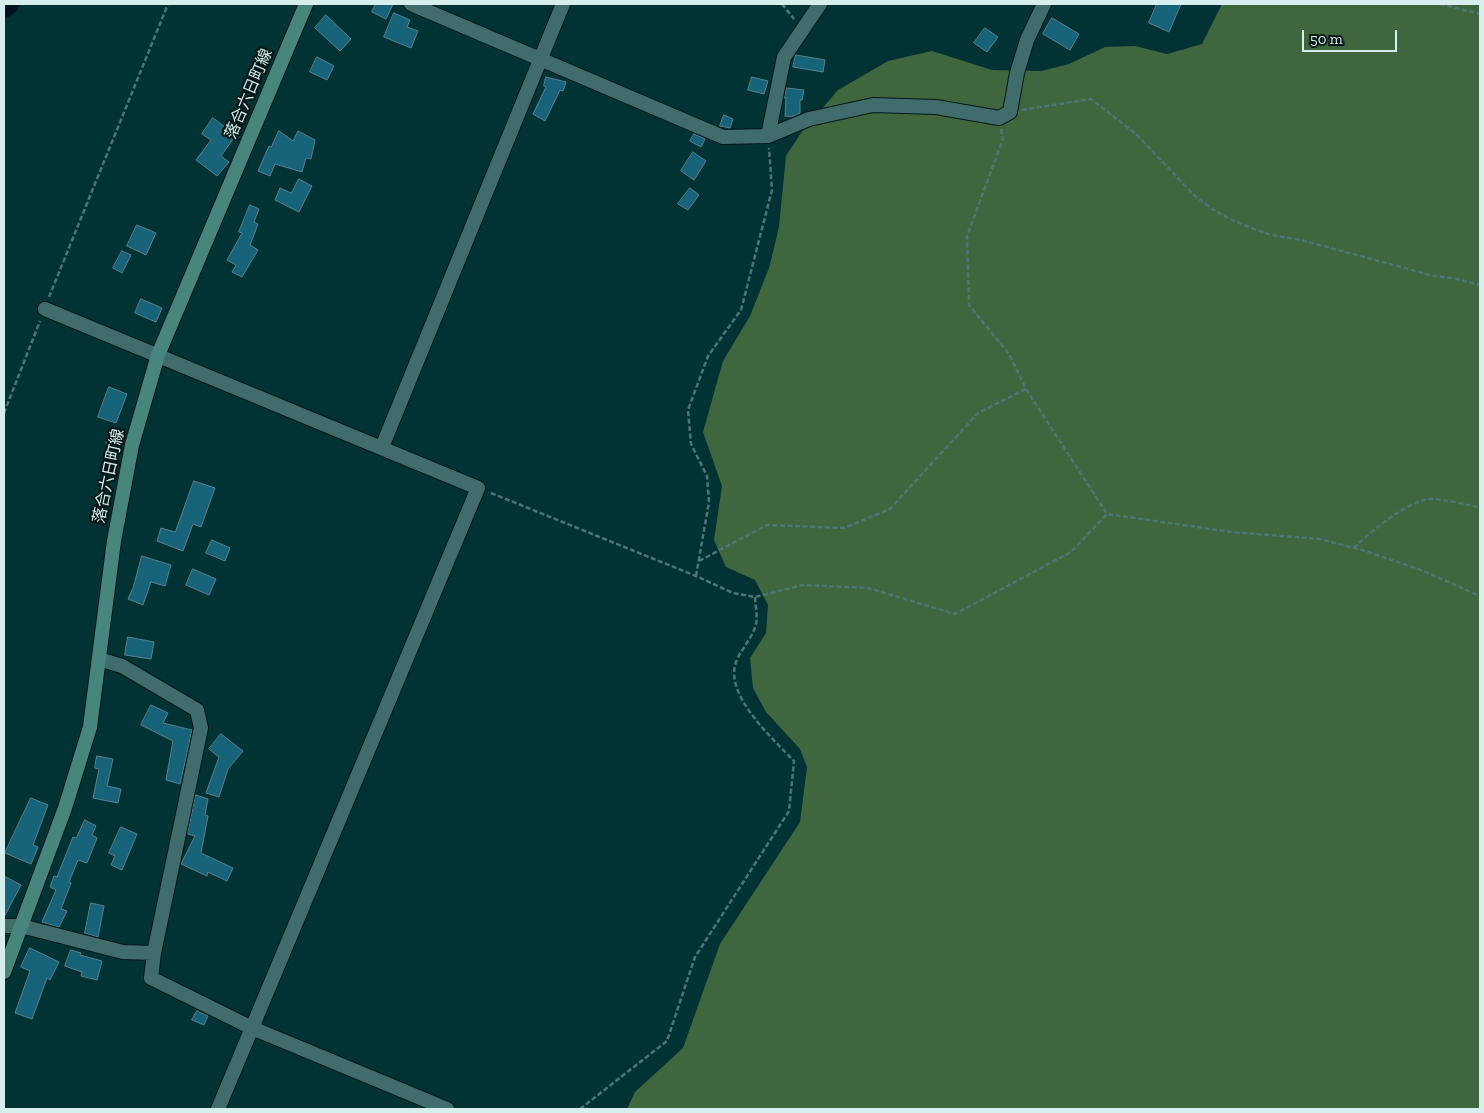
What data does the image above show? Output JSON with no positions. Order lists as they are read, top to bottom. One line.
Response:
{"streets":{"main road":["落合六日町線"]},"scale_bar":"50 m"}
